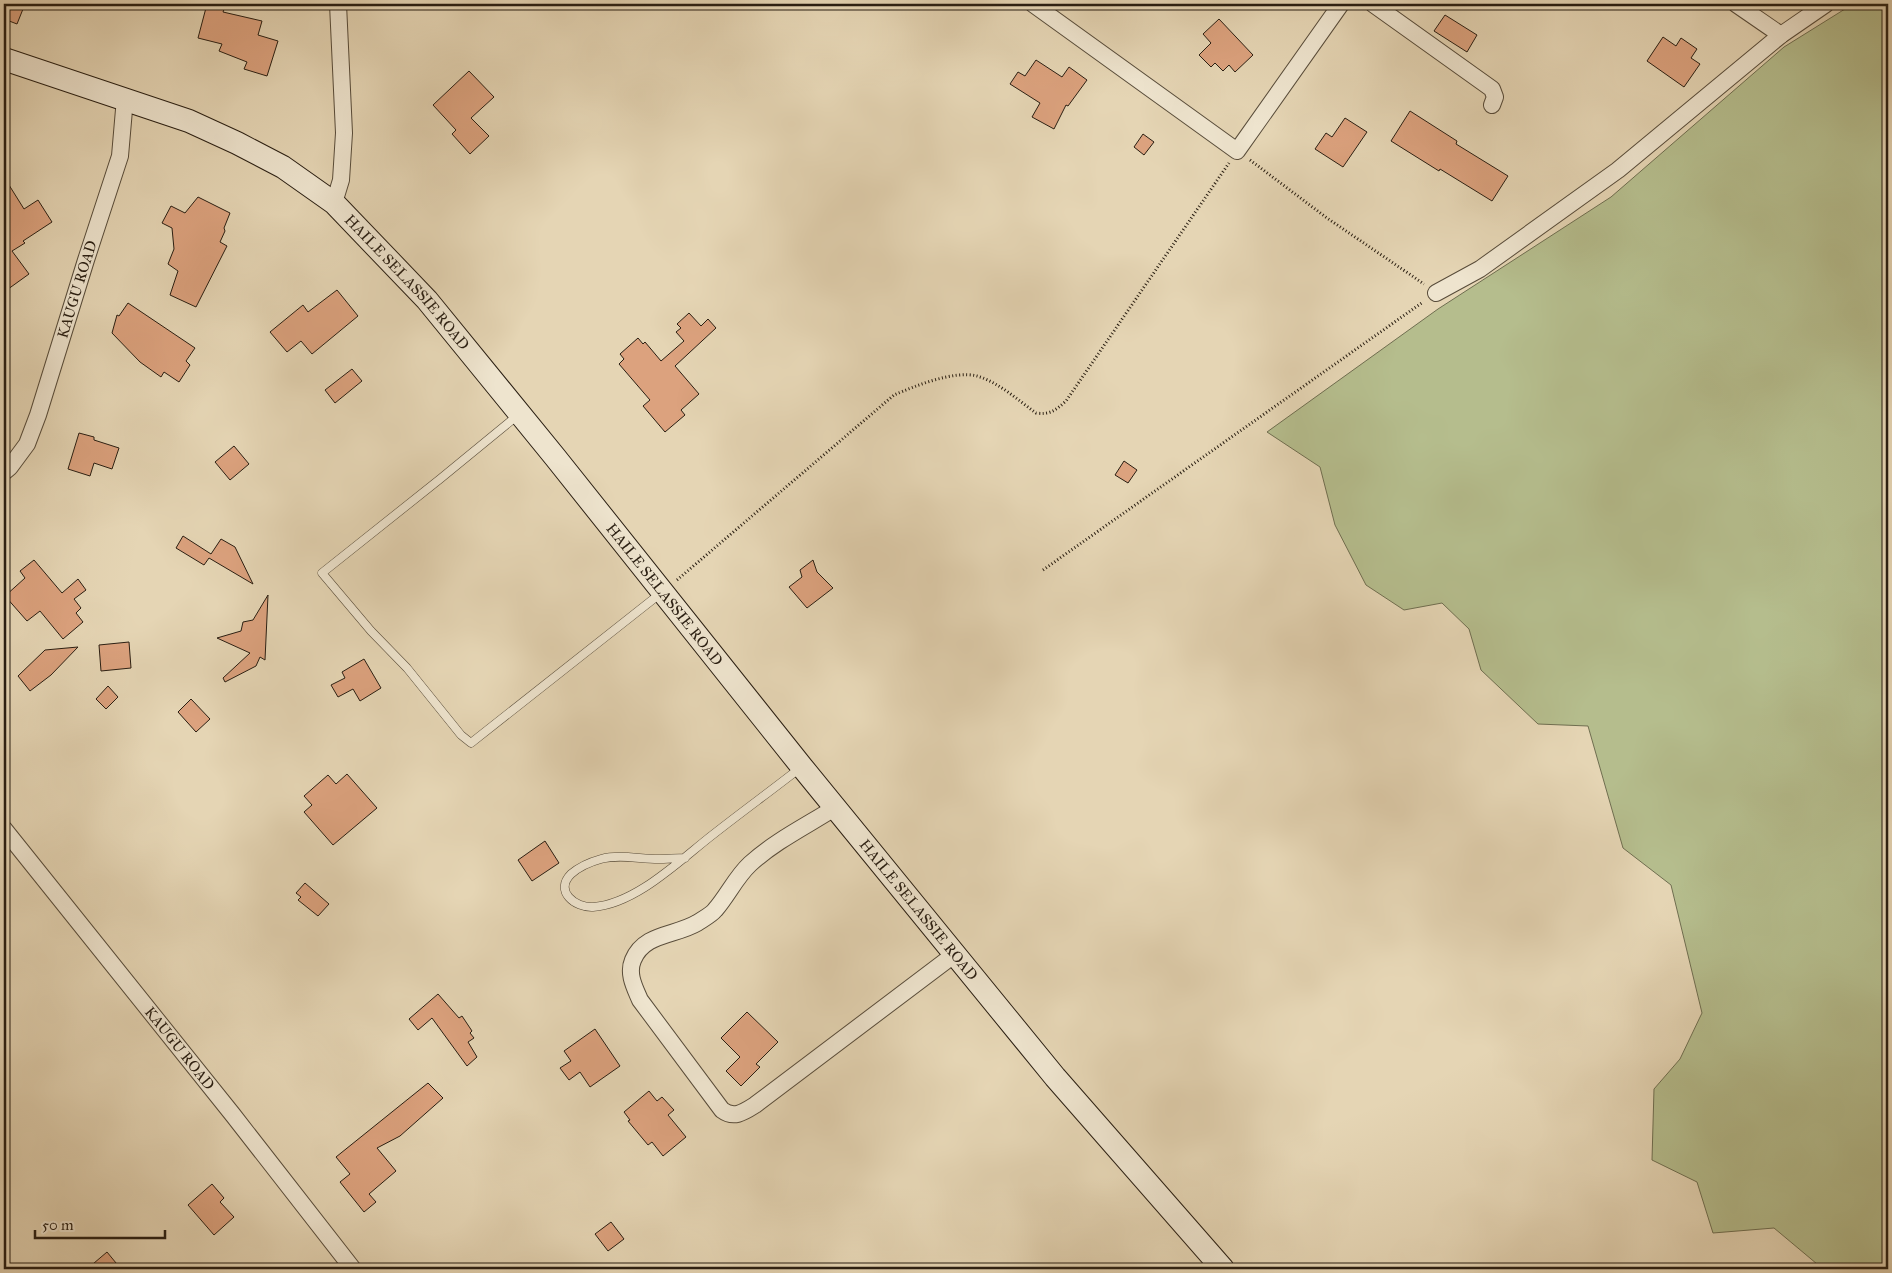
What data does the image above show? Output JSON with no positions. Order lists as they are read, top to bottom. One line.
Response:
{"streets":{"street":["HAILE SELASSIE ROAD","KAUGU ROAD"]},"crossings":[["HAILE SELASSIE ROAD","KAUGU ROAD"]],"scale_bar":"50 m"}
